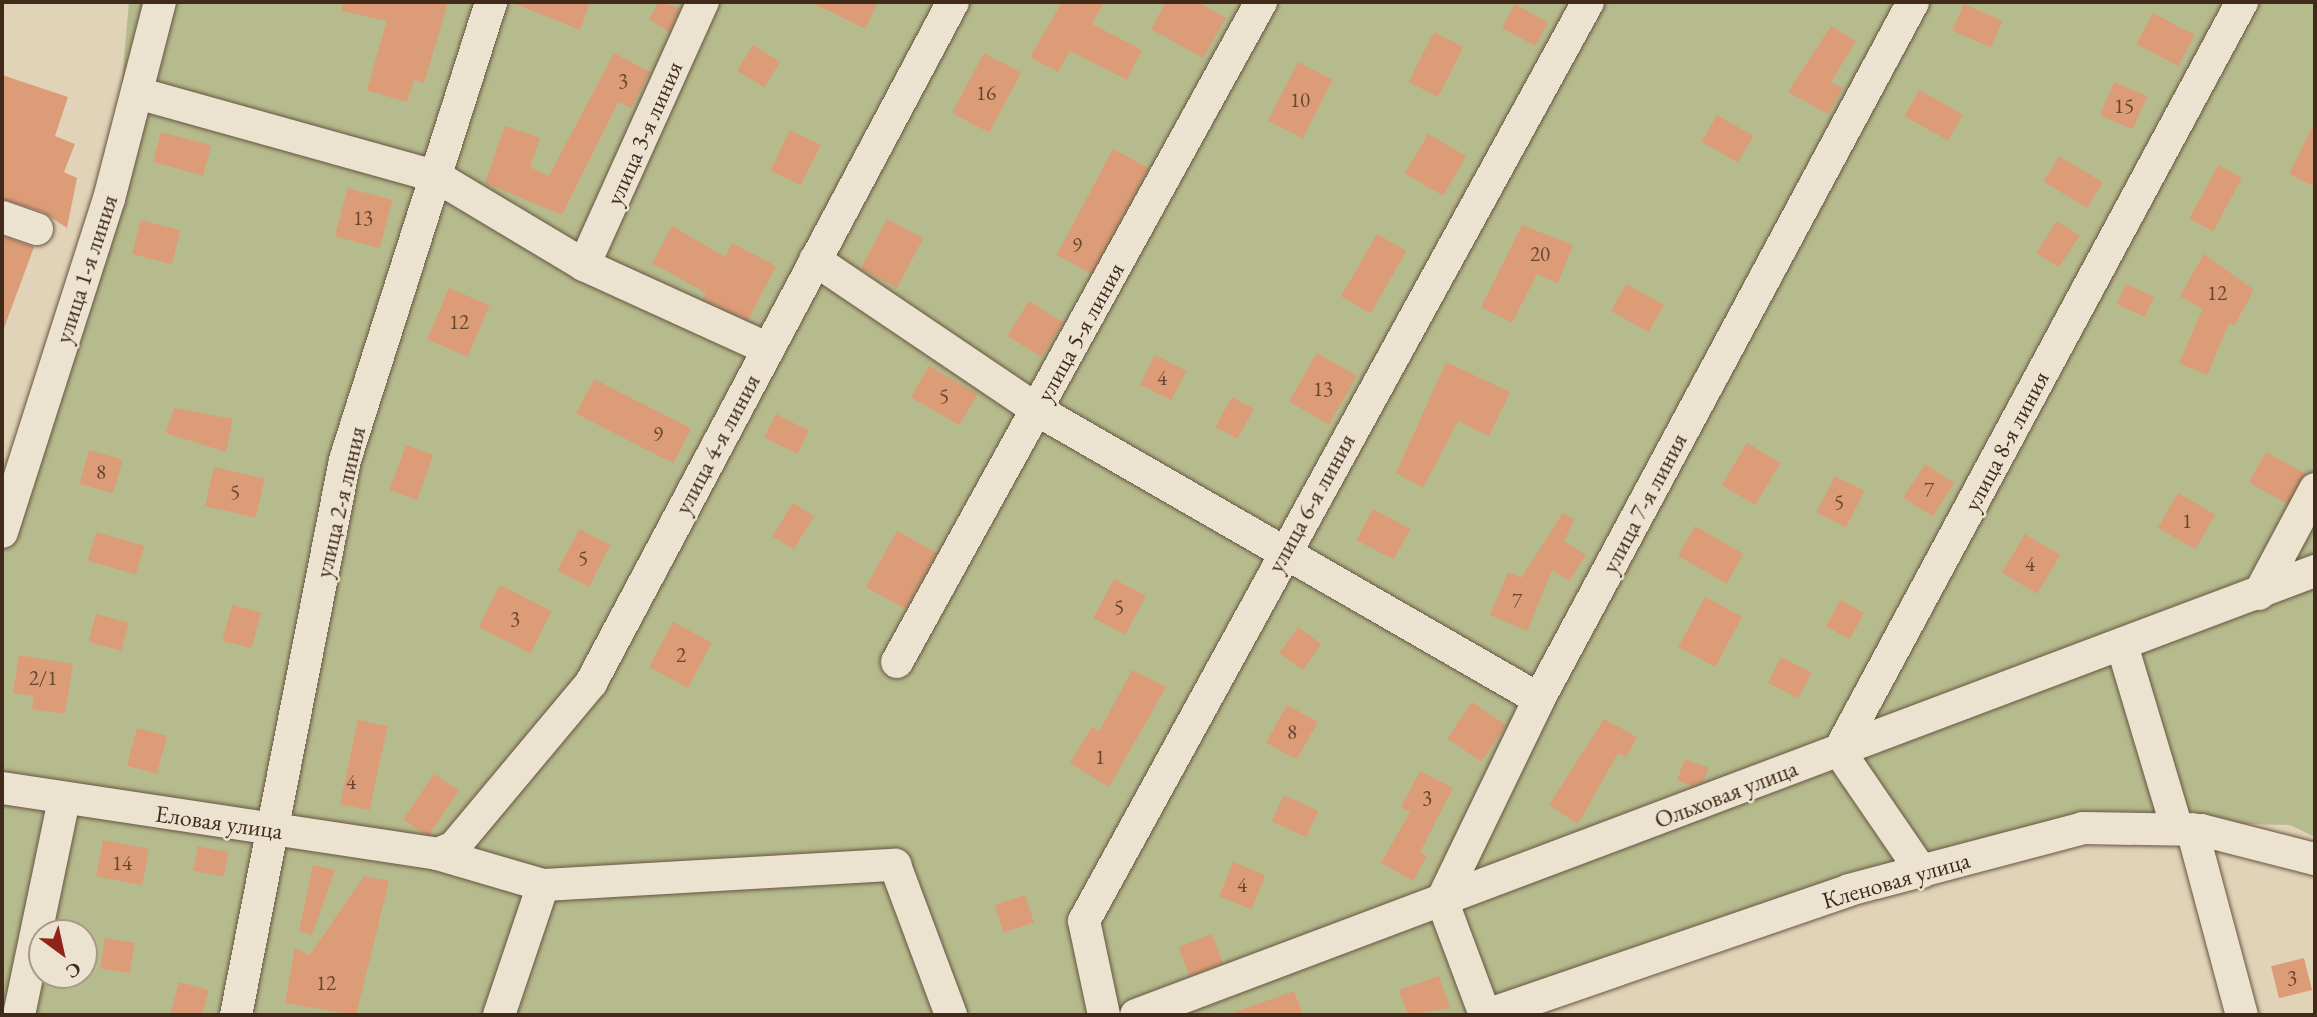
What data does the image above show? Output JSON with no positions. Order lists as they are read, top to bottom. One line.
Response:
{"streets":{"street":["улица 3-я линия","улица 1-я линия","улица 5-я линия","улица 8-я линия","улица 4-я линия","улица 2-я линия","улица 6-я линия","улица 7-я линия","Ольховая улица","Еловая улица","Кленовая улица"]},"crossings":[["улица 8-я линия","Ольховая улица"],["улица 4-я линия","Еловая улица"],["улица 2-я линия","Еловая улица"],["улица 7-я линия","Ольховая улица"]],"house_numbers":["3","16","10","15","13","9","20","12","12","4","13","5","9","8","7","5","5","1","5","4","7","5","3","2","2/1","8","1","4","3","14","4","3","12"],"north":"bottom right"}
